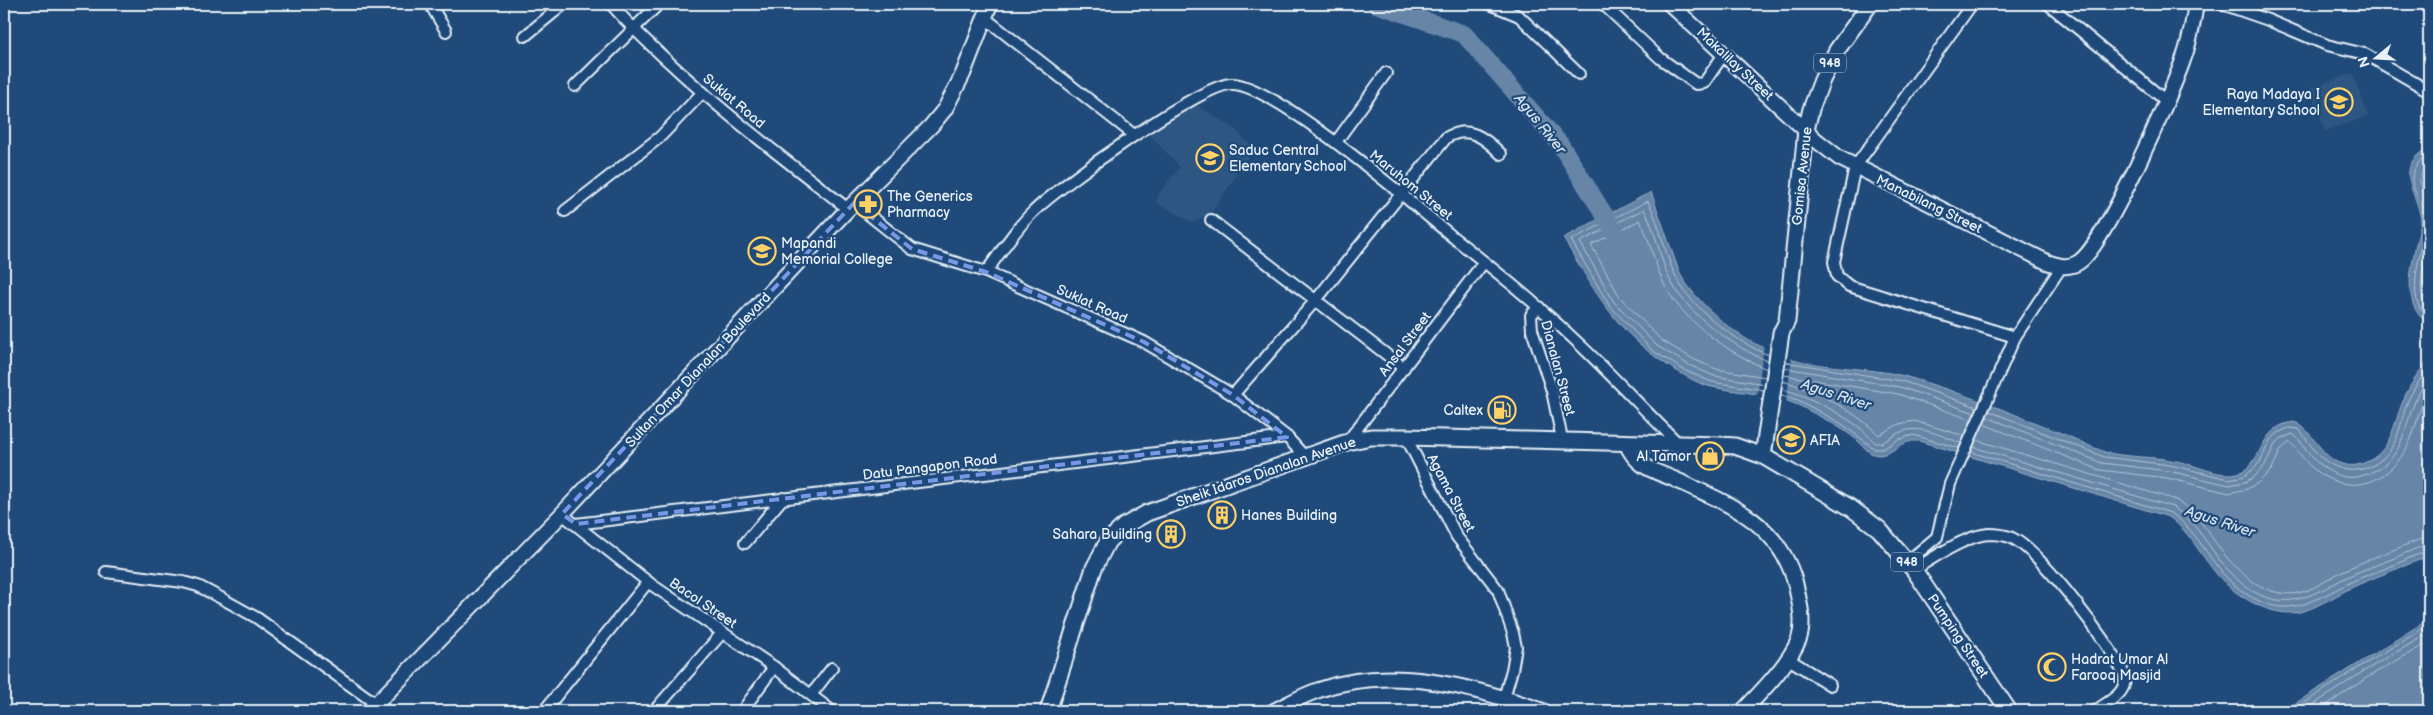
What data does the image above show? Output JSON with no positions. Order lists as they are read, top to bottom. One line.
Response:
{"streets":{"main road":["948","Makalilay Street","Gomisa Avenue","Manabilang Street","Sultan Omar Dianalan Boulevard","Sheik Idaros Dianalan Avenue","Pumping Street"],"street":["Suklat Road","Maruhom Street","Ansal Street","Dianalan Street","Datu Pangapon Road","Agama Street","Bacol Street"]},"crossings":[["Makalilay Street","Gomisa Avenue"],["Makalilay Street","Manabilang Street"],["Suklat Road","Maruhom Street"],["Suklat Road","Sultan Omar Dianalan Boulevard"],["Suklat Road","Datu Pangapon Road"],["Suklat Road","Sheik Idaros Dianalan Avenue"],["Gomisa Avenue","Manabilang Street"],["Gomisa Avenue","Sheik Idaros Dianalan Avenue"],["Gomisa Avenue","Pumping Street"],["Maruhom Street","Ansal Street"],["Maruhom Street","Dianalan Street"],["Maruhom Street","Sheik Idaros Dianalan Avenue"],["Ansal Street","Sheik Idaros Dianalan Avenue"],["Dianalan Street","Sheik Idaros Dianalan Avenue"],["Sultan Omar Dianalan Boulevard","Bacol Street"],["Datu Pangapon Road","Bacol Street"],["Sheik Idaros Dianalan Avenue","Agama Street"],["Sheik Idaros Dianalan Avenue","Pumping Street"]],"water":["Agus River"],"places":{"school or university":["Raya Madaya I Elementary School","Saduc Central Elementary School","Mapandi Memorial College","AFIA"],"pharmacy":["The Generics Pharmacy"],"fuel station":["Caltex"],"shop":["Al Tamor"],"building":["Hanes Building","Sahara Building"],"mosque":["Hadrat Umar Al Farooq Masjid"]},"north":"left"}
